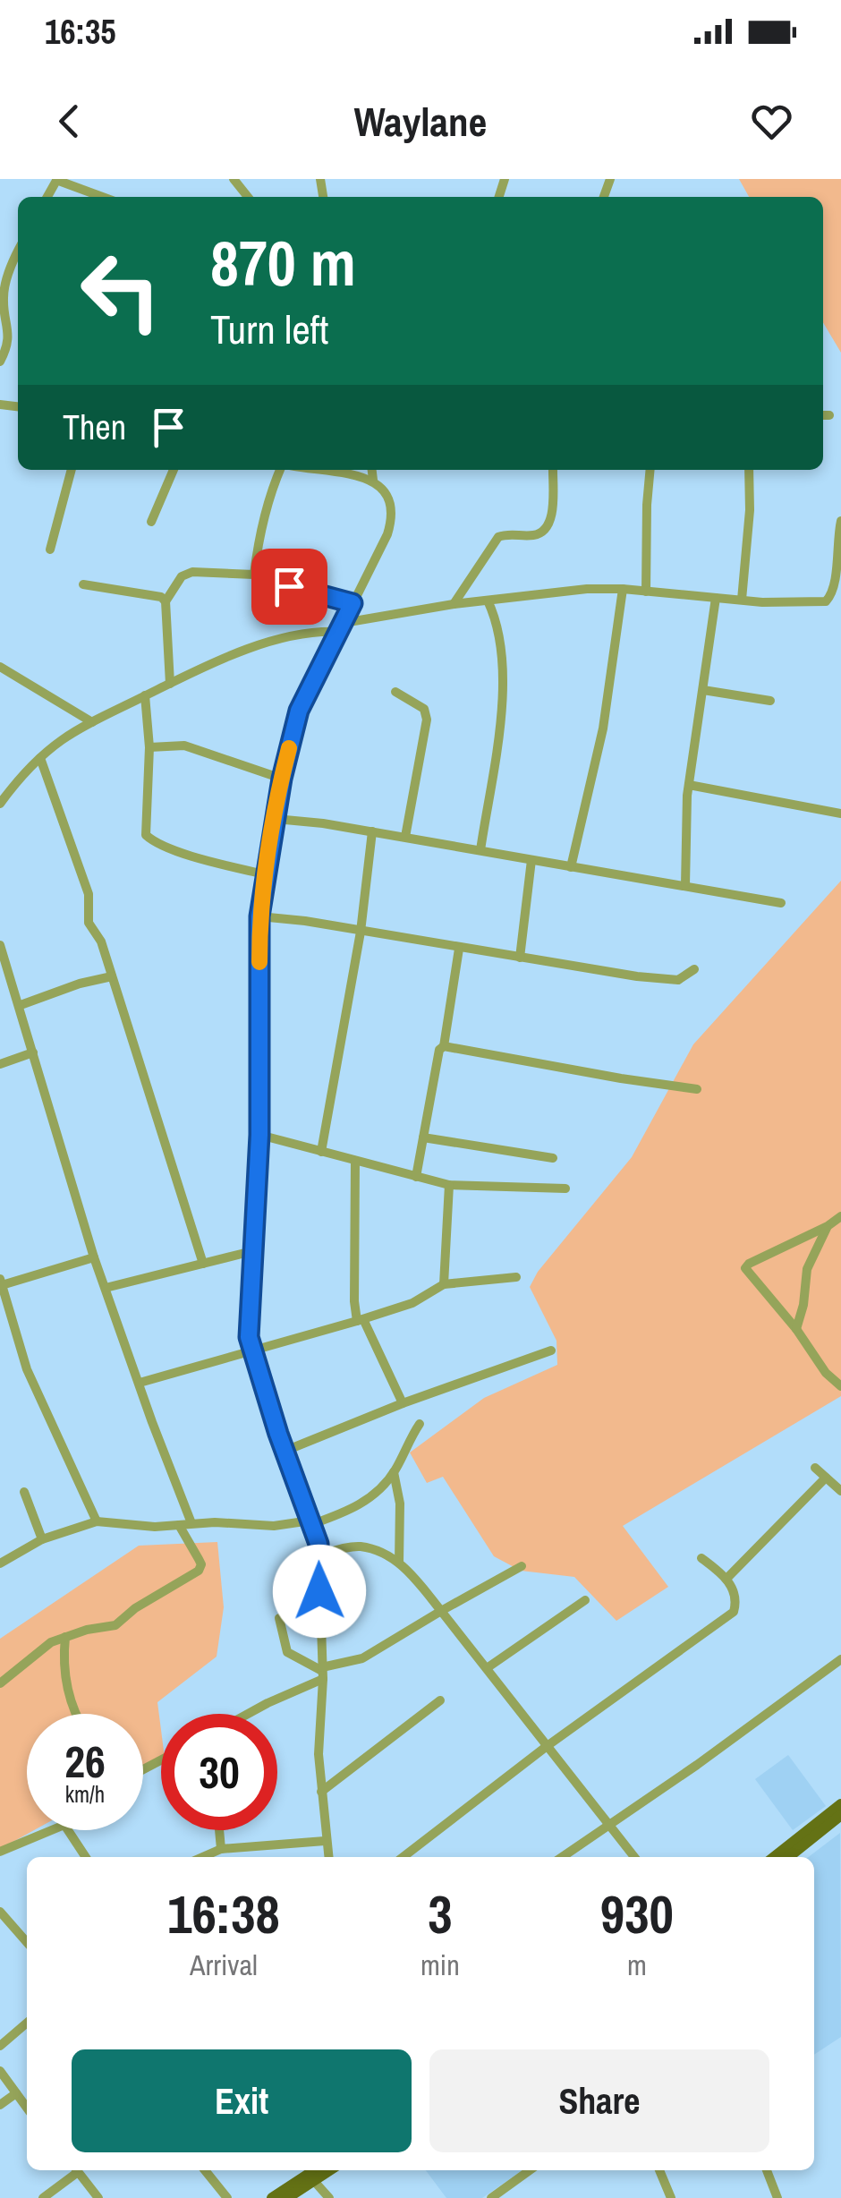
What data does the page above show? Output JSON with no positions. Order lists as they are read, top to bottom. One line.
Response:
{"page":{"status":"16:35","header":"Waylane","turn":["870 m","Turn left"],"then":"Then","speed":"26 km/h","limit":"30","eta":["16:38","Arrival","3","min","930","m"],"buttons":["Exit","Share"]}}
